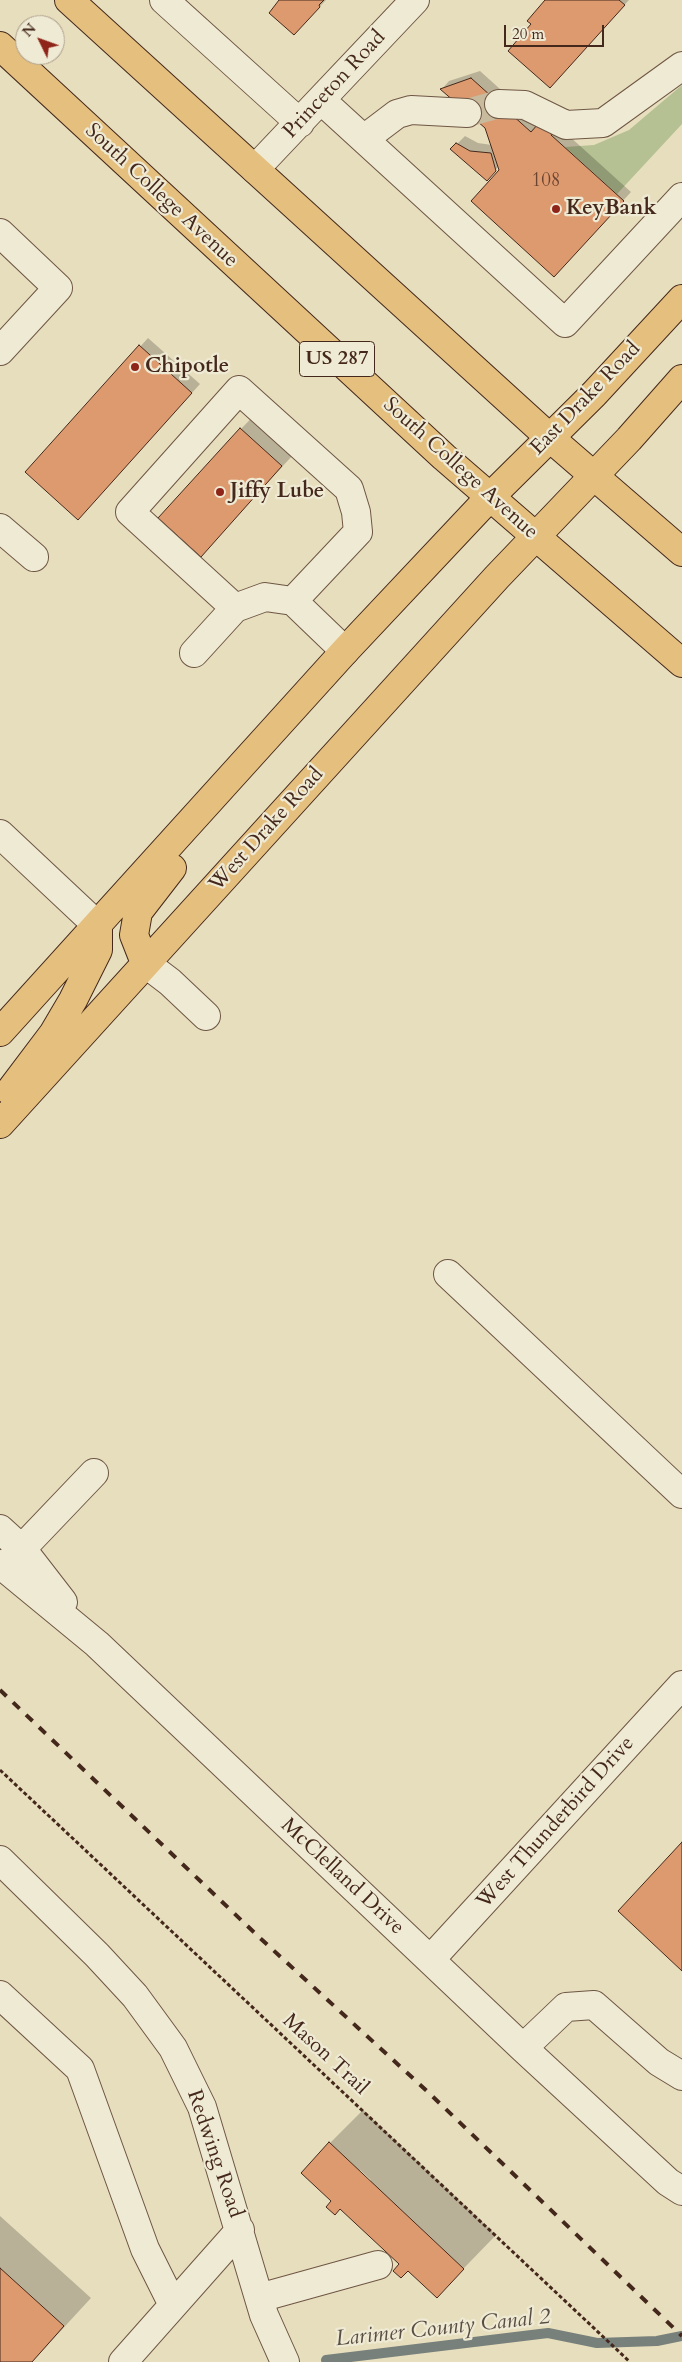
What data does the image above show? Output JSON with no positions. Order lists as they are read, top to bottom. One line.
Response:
{"streets":{"main road":["South College Avenue","US 287","East Drake Road","West Drake Road"],"street":["Princeton Road","West Thunderbird Drive","McClelland Drive","Redwing Road"],"path":["Mason Trail"]},"crossings":[["South College Avenue","East Drake Road"],["South College Avenue","West Drake Road"],["West Thunderbird Drive","McClelland Drive"]],"water":["Larimer County Canal 2"],"places":["KeyBank","Chipotle","Jiffy Lube"],"house_numbers":["108"],"scale_bar":"20 m","north":"top left"}
